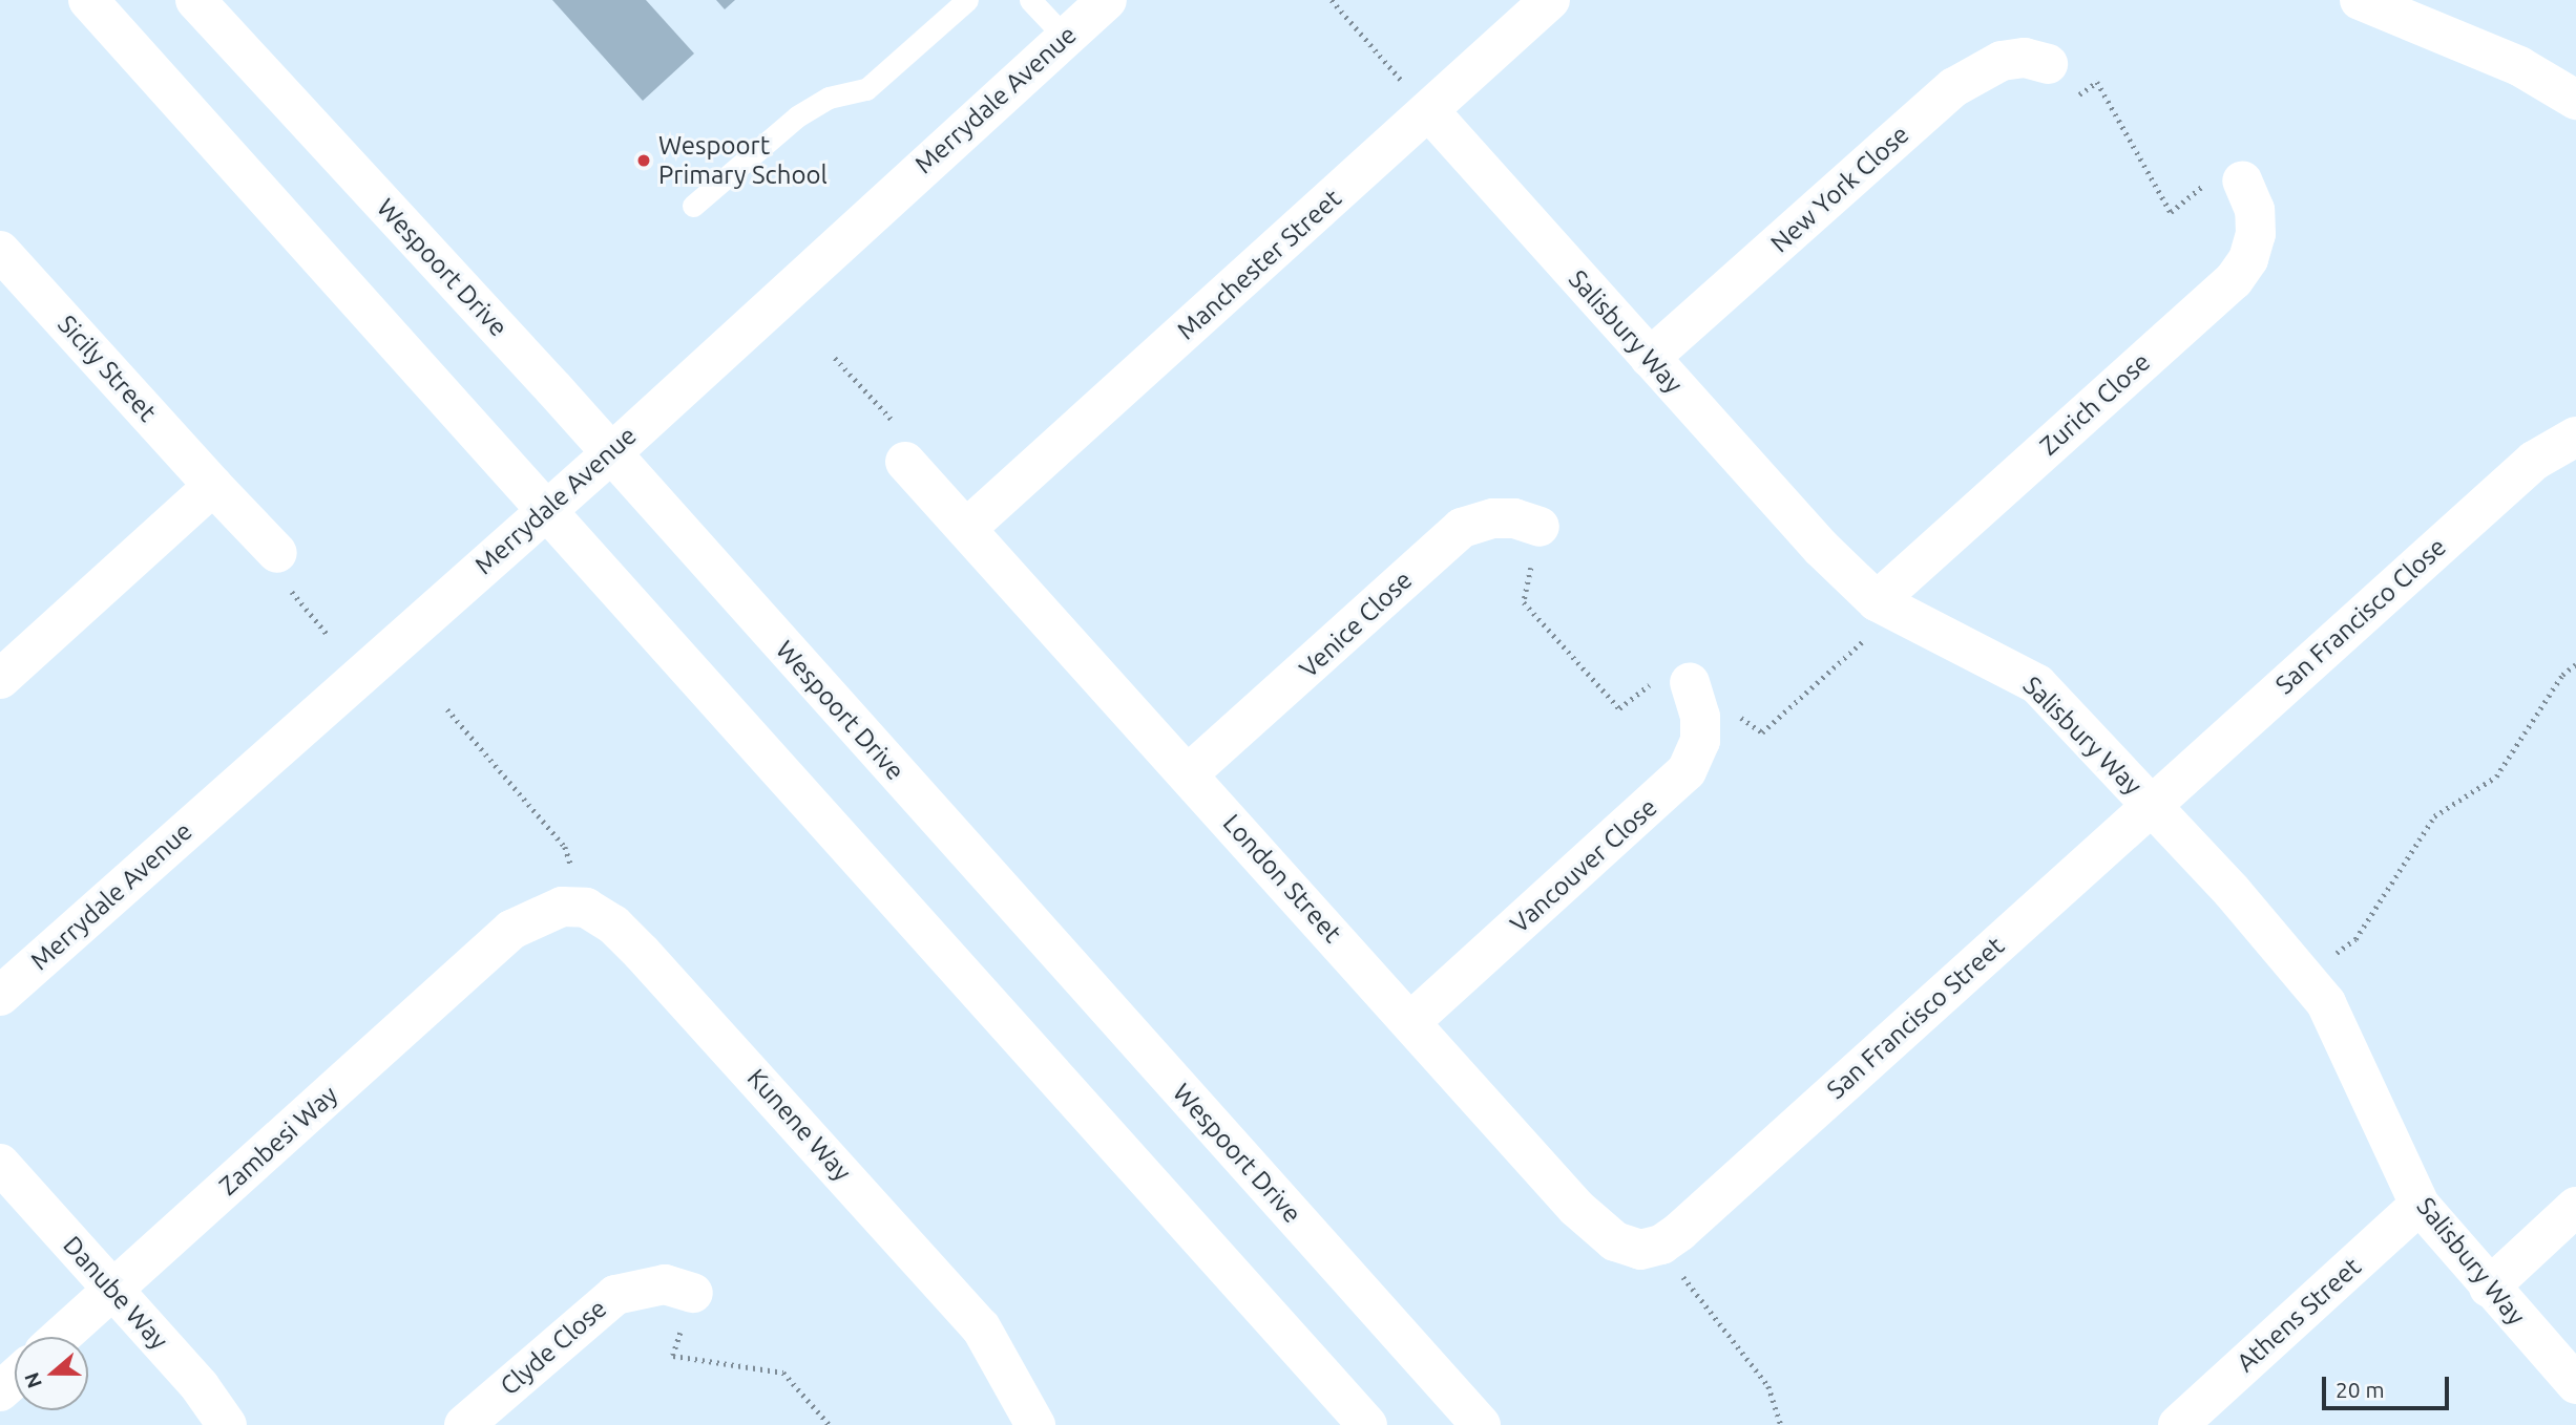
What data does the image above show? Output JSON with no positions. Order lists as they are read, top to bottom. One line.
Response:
{"streets":{"street":["Merrydale Avenue","New York Close","Manchester Street","Wespoort Drive","Salisbury Way","Sicily Street","Zurich Close","San Francisco Close","Venice Close","Vancouver Close","London Street","San Francisco Street","Kunene Way","Zambesi Way","Danube Way","Athens Street","Clyde Close"]},"crossings":[["Merrydale Avenue","Wespoort Drive"],["New York Close","Salisbury Way"],["Manchester Street","Salisbury Way"],["Manchester Street","London Street"],["Salisbury Way","Zurich Close"],["Salisbury Way","San Francisco Close"],["Salisbury Way","San Francisco Street"],["Salisbury Way","Athens Street"],["San Francisco Close","San Francisco Street"],["Venice Close","London Street"],["Vancouver Close","London Street"],["London Street","San Francisco Street"],["Kunene Way","Zambesi Way"],["Zambesi Way","Danube Way"]],"places":["Wespoort Primary School"],"scale_bar":"20 m","north":"left"}
